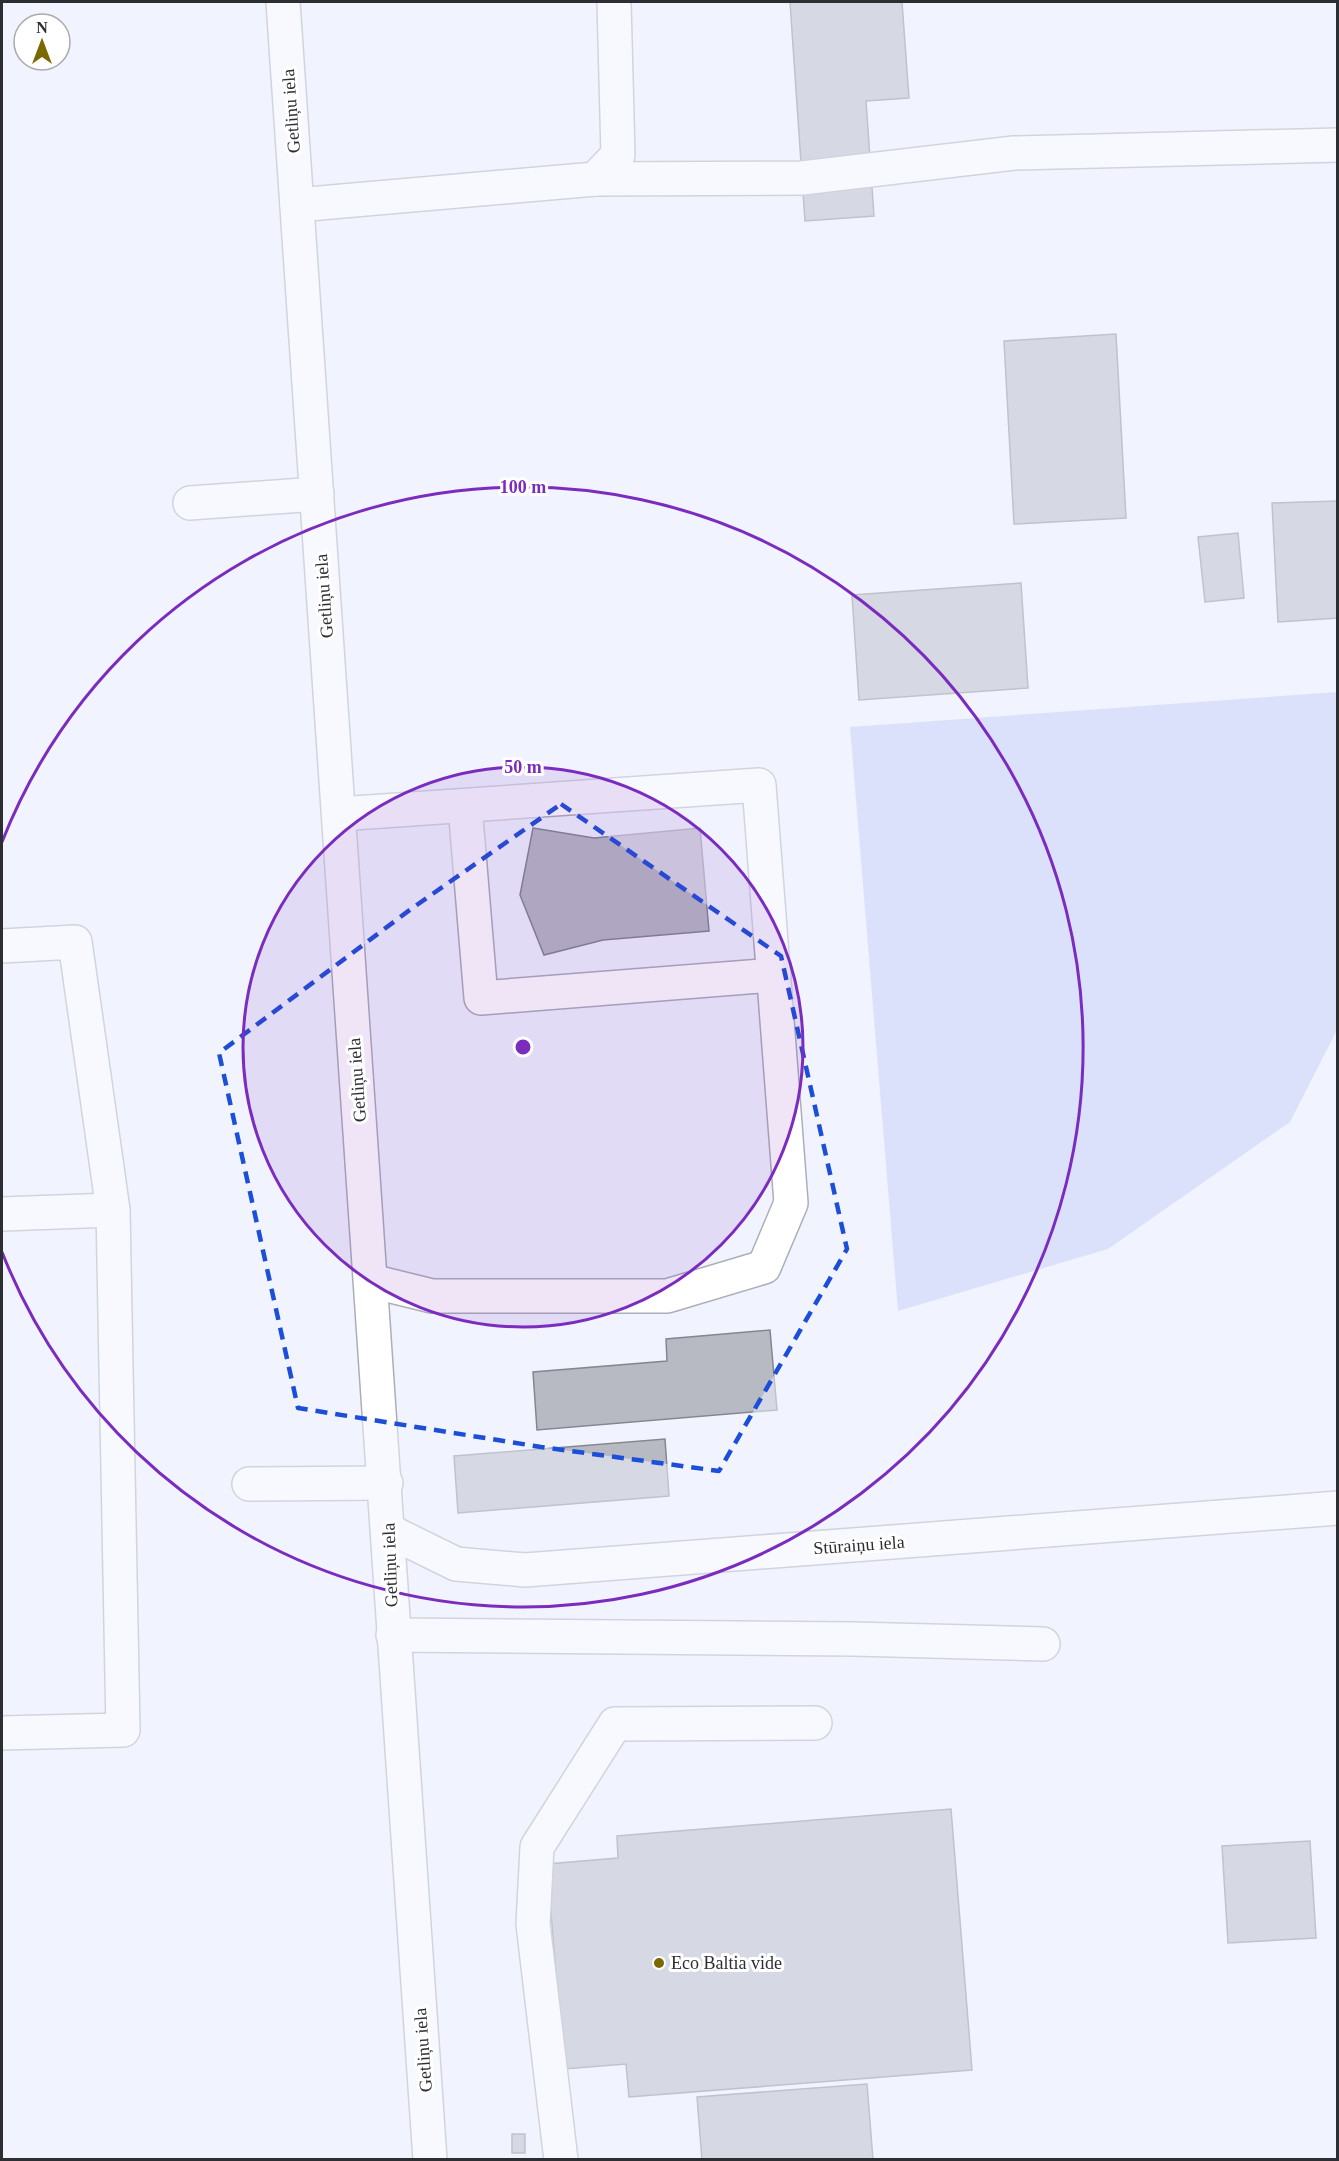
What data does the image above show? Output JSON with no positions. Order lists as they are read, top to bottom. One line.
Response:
{"streets":{"street":["Getliņu iela","Stūraiņu iela"]},"crossings":[["Getliņu iela","Stūraiņu iela"]],"places":["Eco Baltia vide"],"north":"top","rings":["100 m","50 m"]}
